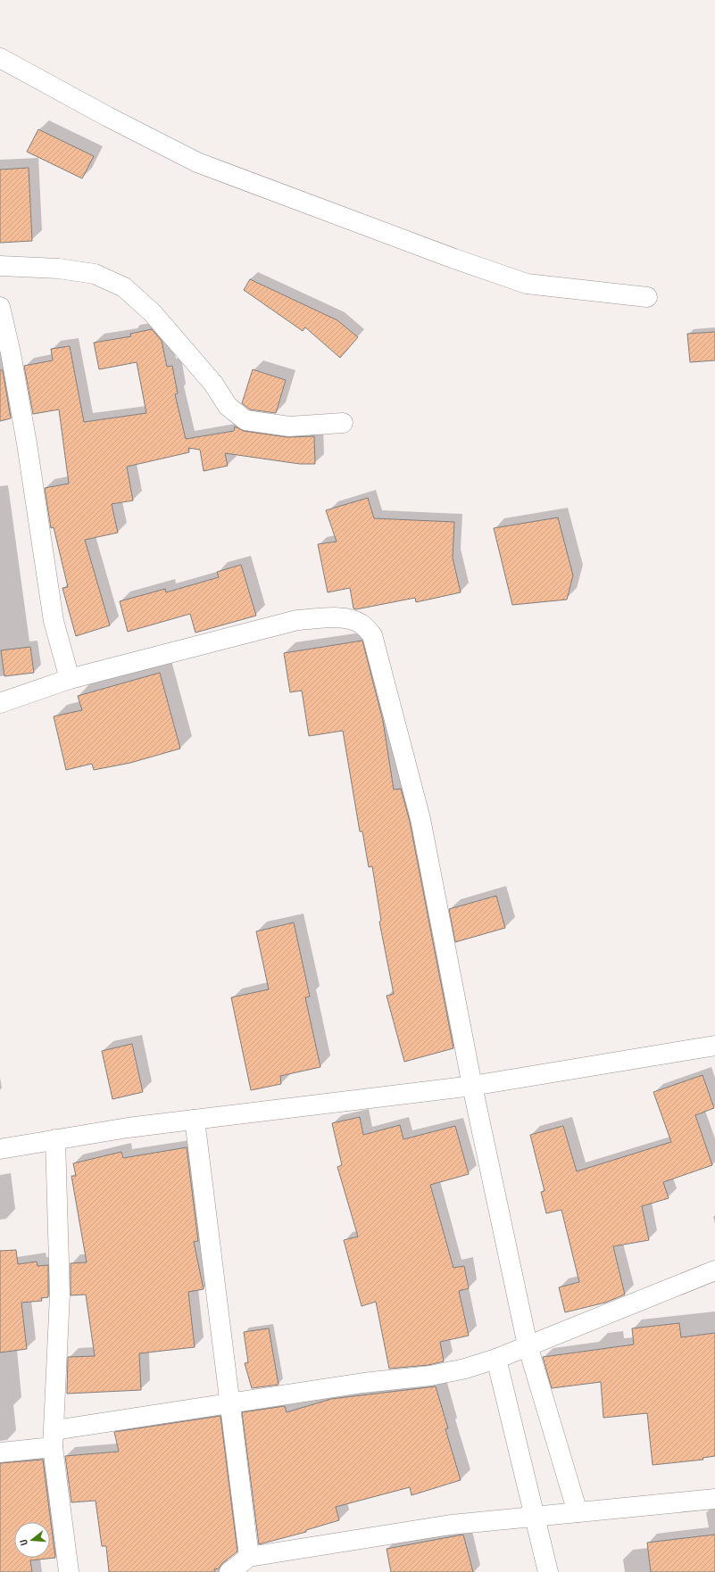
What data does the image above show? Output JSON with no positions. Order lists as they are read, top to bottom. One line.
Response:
{"north":"left"}
